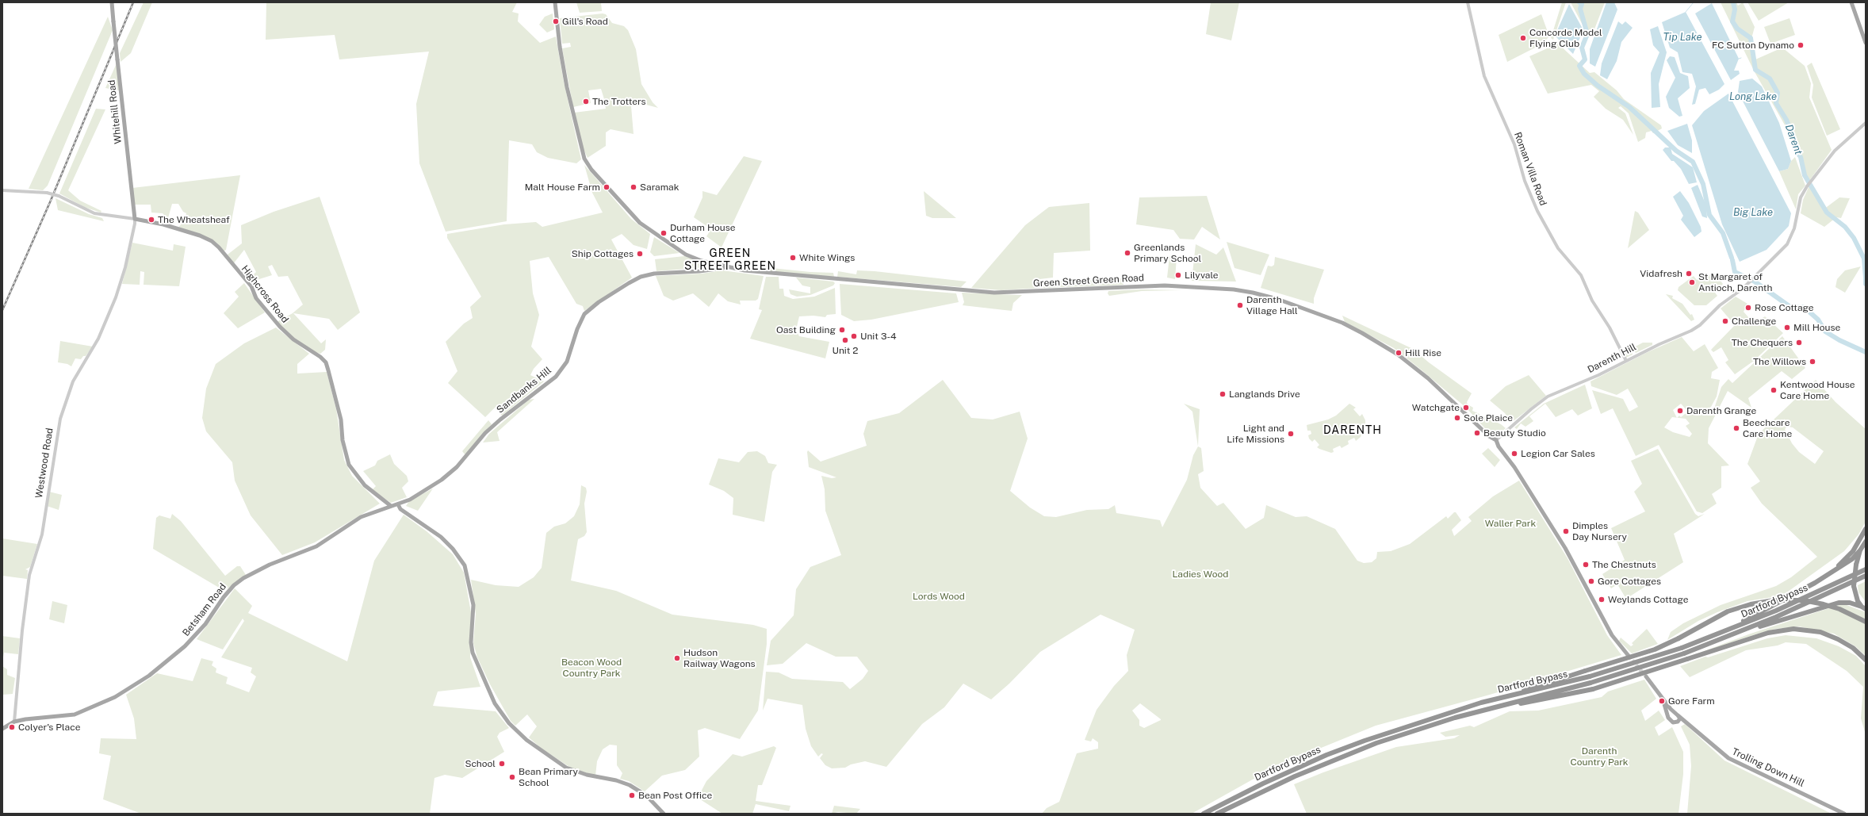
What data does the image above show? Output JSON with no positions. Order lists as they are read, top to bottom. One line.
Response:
{"streets":{"highway":["Dartford Bypass"],"main road":["Whitehill Road","Green Street Green Road","Highcross Road","Sandbanks Hill","Betsham Road","Trolling Down Hill"],"street":["Roman Villa Road","Darenth Hill","Westwood Road"]},"crossings":[["Whitehill Road","Highcross Road"],["Whitehill Road","Westwood Road"],["Roman Villa Road","Darenth Hill"],["Green Street Green Road","Darenth Hill"],["Green Street Green Road","Sandbanks Hill"],["Highcross Road","Sandbanks Hill"],["Highcross Road","Westwood Road"],["Highcross Road","Betsham Road"],["Sandbanks Hill","Betsham Road"],["Westwood Road","Betsham Road"]],"districts":["GREEN STREET GREEN","DARENTH"],"water":["Tip Lake","Long Lake","Darent","Big Lake"],"parks":["Waller Park","Ladies Wood","Lords Wood","Beacon Wood Country Park","Darenth Country Park"],"places":["Gill's Road","Concorde Model Flying Club","FC Sutton Dynamo","The Trotters","Malt House Farm","Saramak","The Wheatsheaf","Durham House Cottage","Greenlands Primary School","Ship Cottages","White Wings","Vidafresh","Lilyvale","St Margaret of Antioch, Darenth","Darenth Village Hall","Rose Cottage","Challenge","Mill House","Oast Building","Unit 3-4","Unit 2","The Chequers","Hill Rise","The Willows","Kentwood House Care Home","Langlands Drive","Watchgate","Darenth Grange","Sole Plaice","Beechcare Care Home","Beauty Studio","Light and Life Missions","Legion Car Sales","Dimples Day Nursery","The Chestnuts","Gore Cottages","Weylands Cottage","Hudson Railway Wagons","Gore Farm","Colyer's Place","School","Bean Primary School","Bean Post Office"]}
